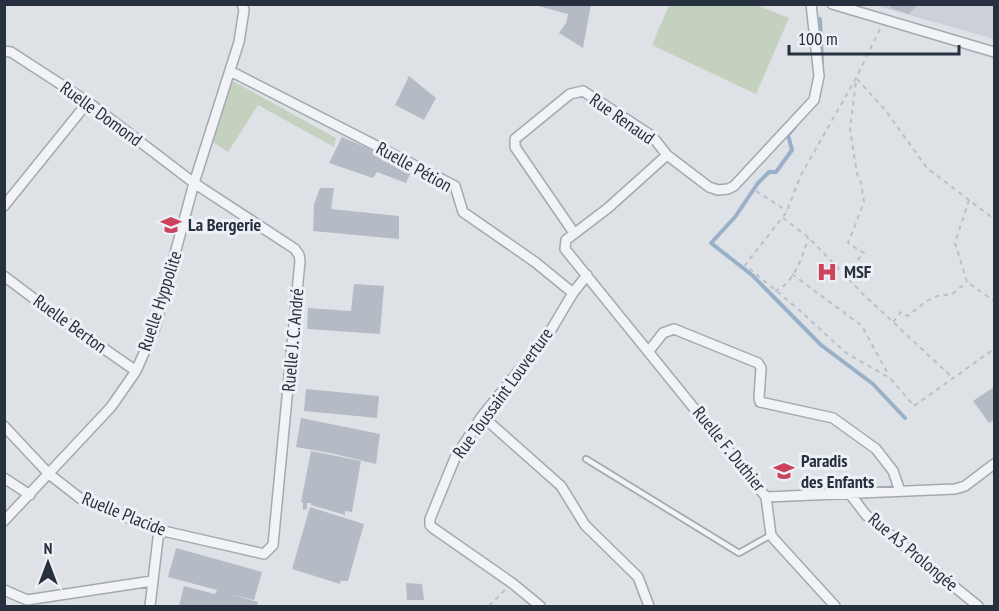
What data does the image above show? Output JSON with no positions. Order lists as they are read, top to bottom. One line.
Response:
{"streets":{"street":["Ruelle Domond","Rue Renaud","Ruelle Pétion","Ruelle Hyppolite","Ruelle Berton","Ruelle J. C. André","Rue Toussaint Louverture","Ruelle F. Duthier","Ruelle Placide","Rue A3 Prolongée"]},"crossings":[["Ruelle Domond","Ruelle Hyppolite"],["Ruelle Domond","Ruelle J. C. André"],["Rue Renaud","Ruelle F. Duthier"],["Ruelle Pétion","Ruelle Hyppolite"],["Ruelle Pétion","Rue Toussaint Louverture"],["Ruelle Hyppolite","Ruelle Berton"],["Ruelle Hyppolite","Ruelle J. C. André"],["Ruelle Hyppolite","Ruelle Placide"],["Ruelle J. C. André","Ruelle Placide"],["Rue Toussaint Louverture","Ruelle F. Duthier"],["Ruelle F. Duthier","Rue A3 Prolongée"]],"places":{"school or university":["La Bergerie","Paradis des Enfants"],"hospital":["MSF"]},"scale_bar":"100 m","north":"top"}
